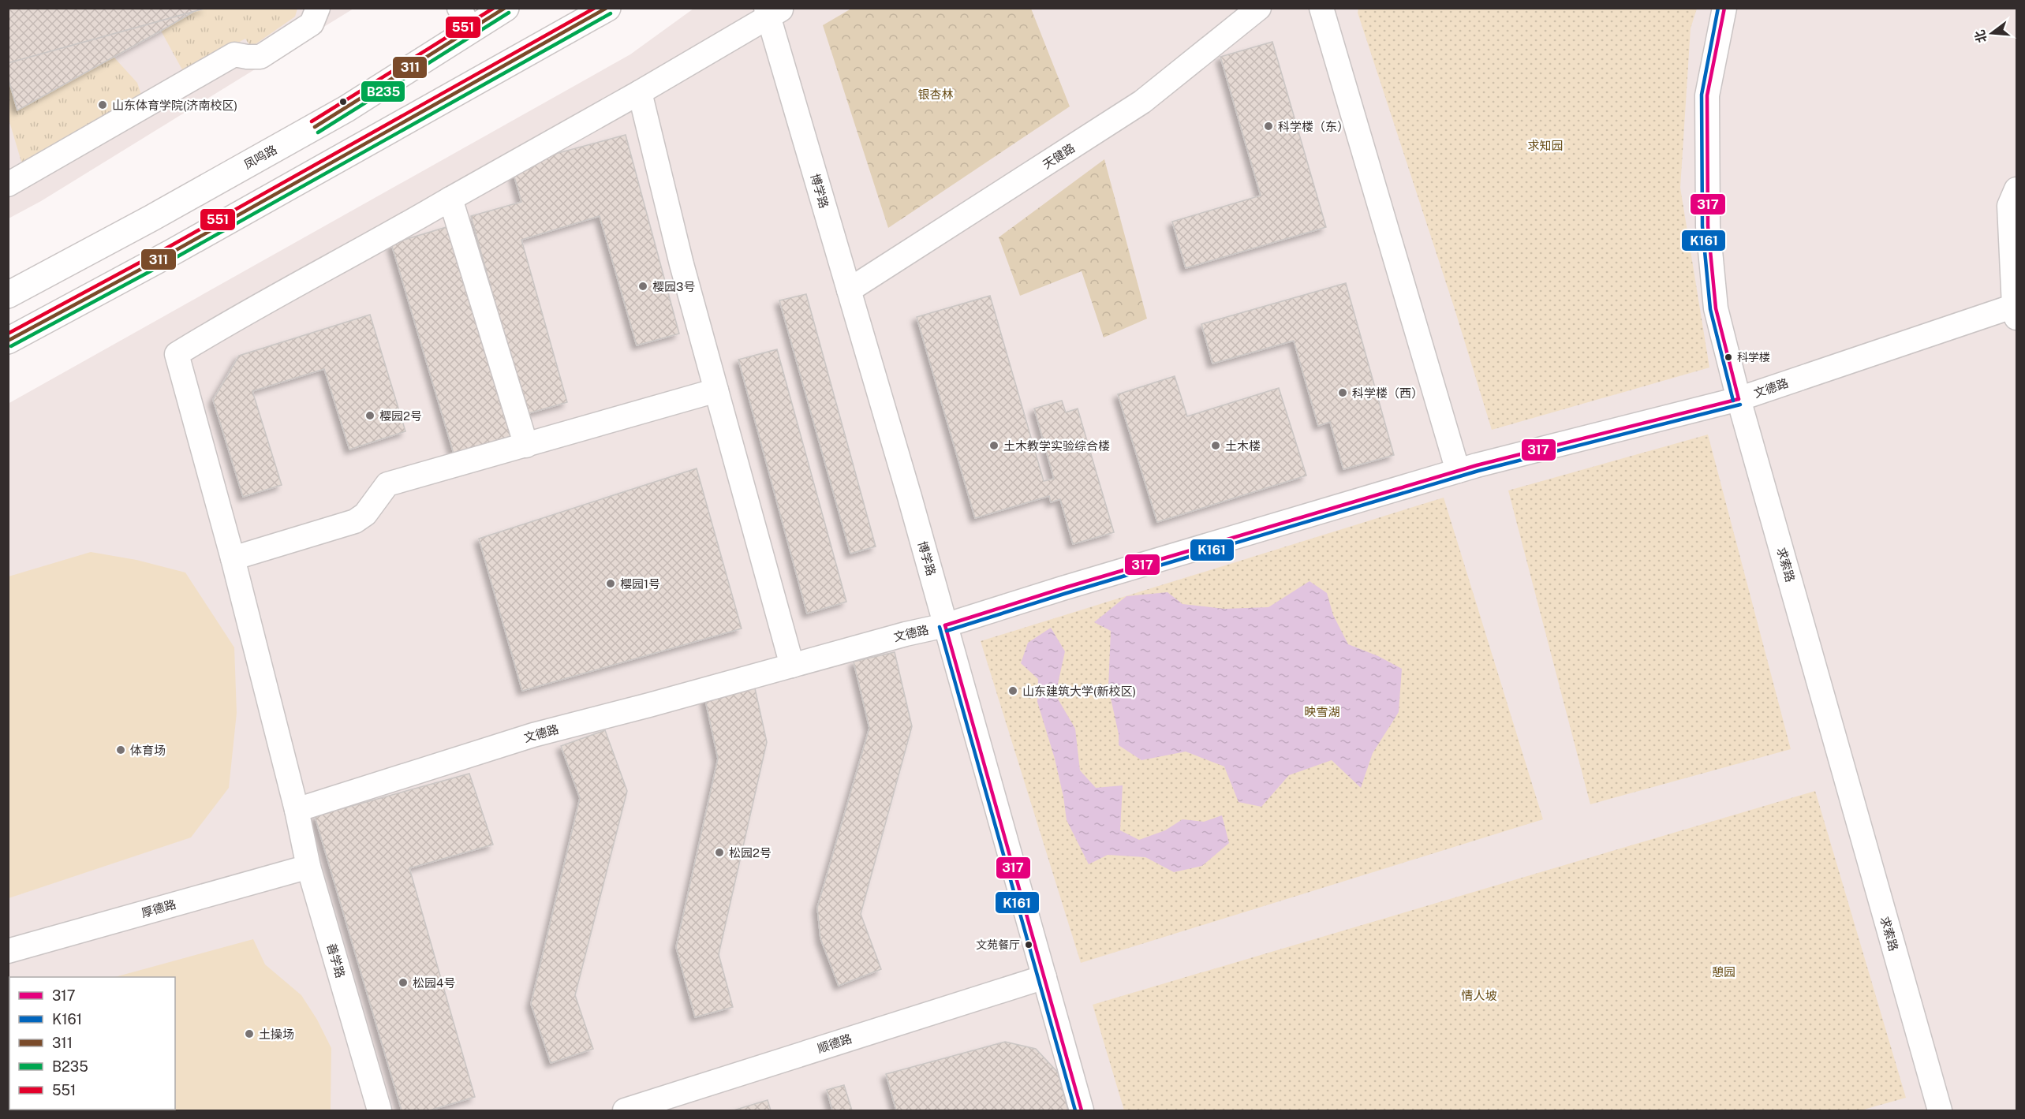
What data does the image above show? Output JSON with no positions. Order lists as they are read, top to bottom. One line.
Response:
{"streets":{"main road":["凤鸣路"],"street":["天健路","博学路","文德路","求索路","厚德路","善学路","顺德路"]},"crossings":[["天健路","博学路"],["博学路","文德路"],["博学路","顺德路"],["文德路","求索路"],["文德路","善学路"],["厚德路","善学路"]],"parks":["银杏林","求知园","映雪湖","憩园","情人坡"],"places":["山东体育学院(济南校区)","科学楼（东）","樱园3号","科学楼","科学楼（西）","樱园2号","土木教学实验综合楼","土木楼","樱园1号","山东建筑大学(新校区)","体育场","松园2号","文苑餐厅","松园4号","土操场"],"lines":["transit line 317","transit line K161","transit line 311","transit line 551","transit line B235"],"legend":["317","K161","311","B235","551"],"north":"left"}
